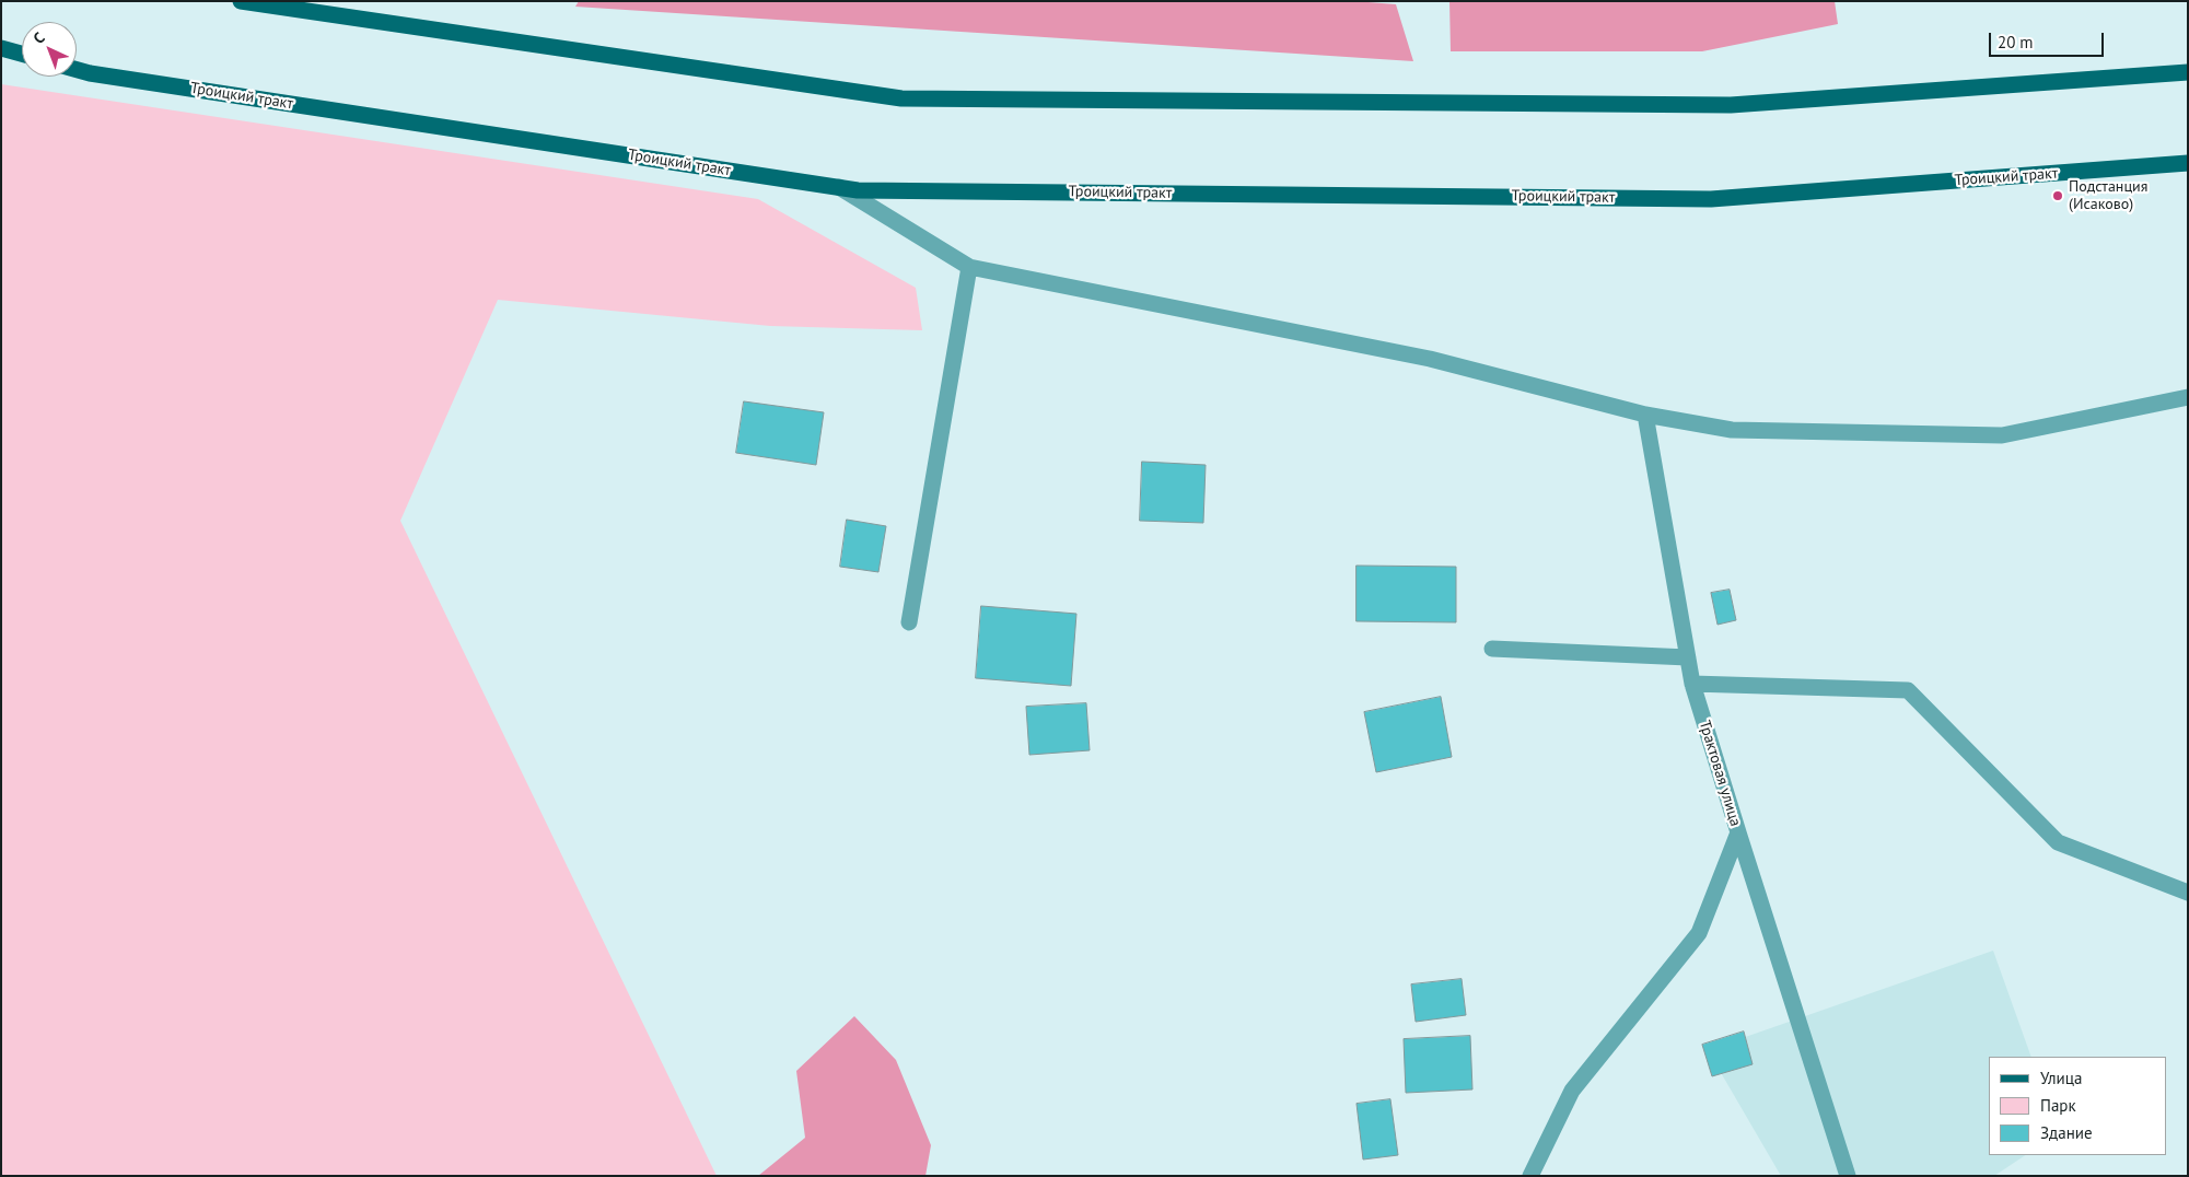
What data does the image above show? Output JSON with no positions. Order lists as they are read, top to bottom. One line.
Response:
{"streets":{"main road":["Троицкий тракт"],"street":["Трактовая улица"]},"places":["Подстанция (Исаково)"],"legend":["Улица","Парк","Здание"],"scale_bar":"20 m","north":"top left"}
